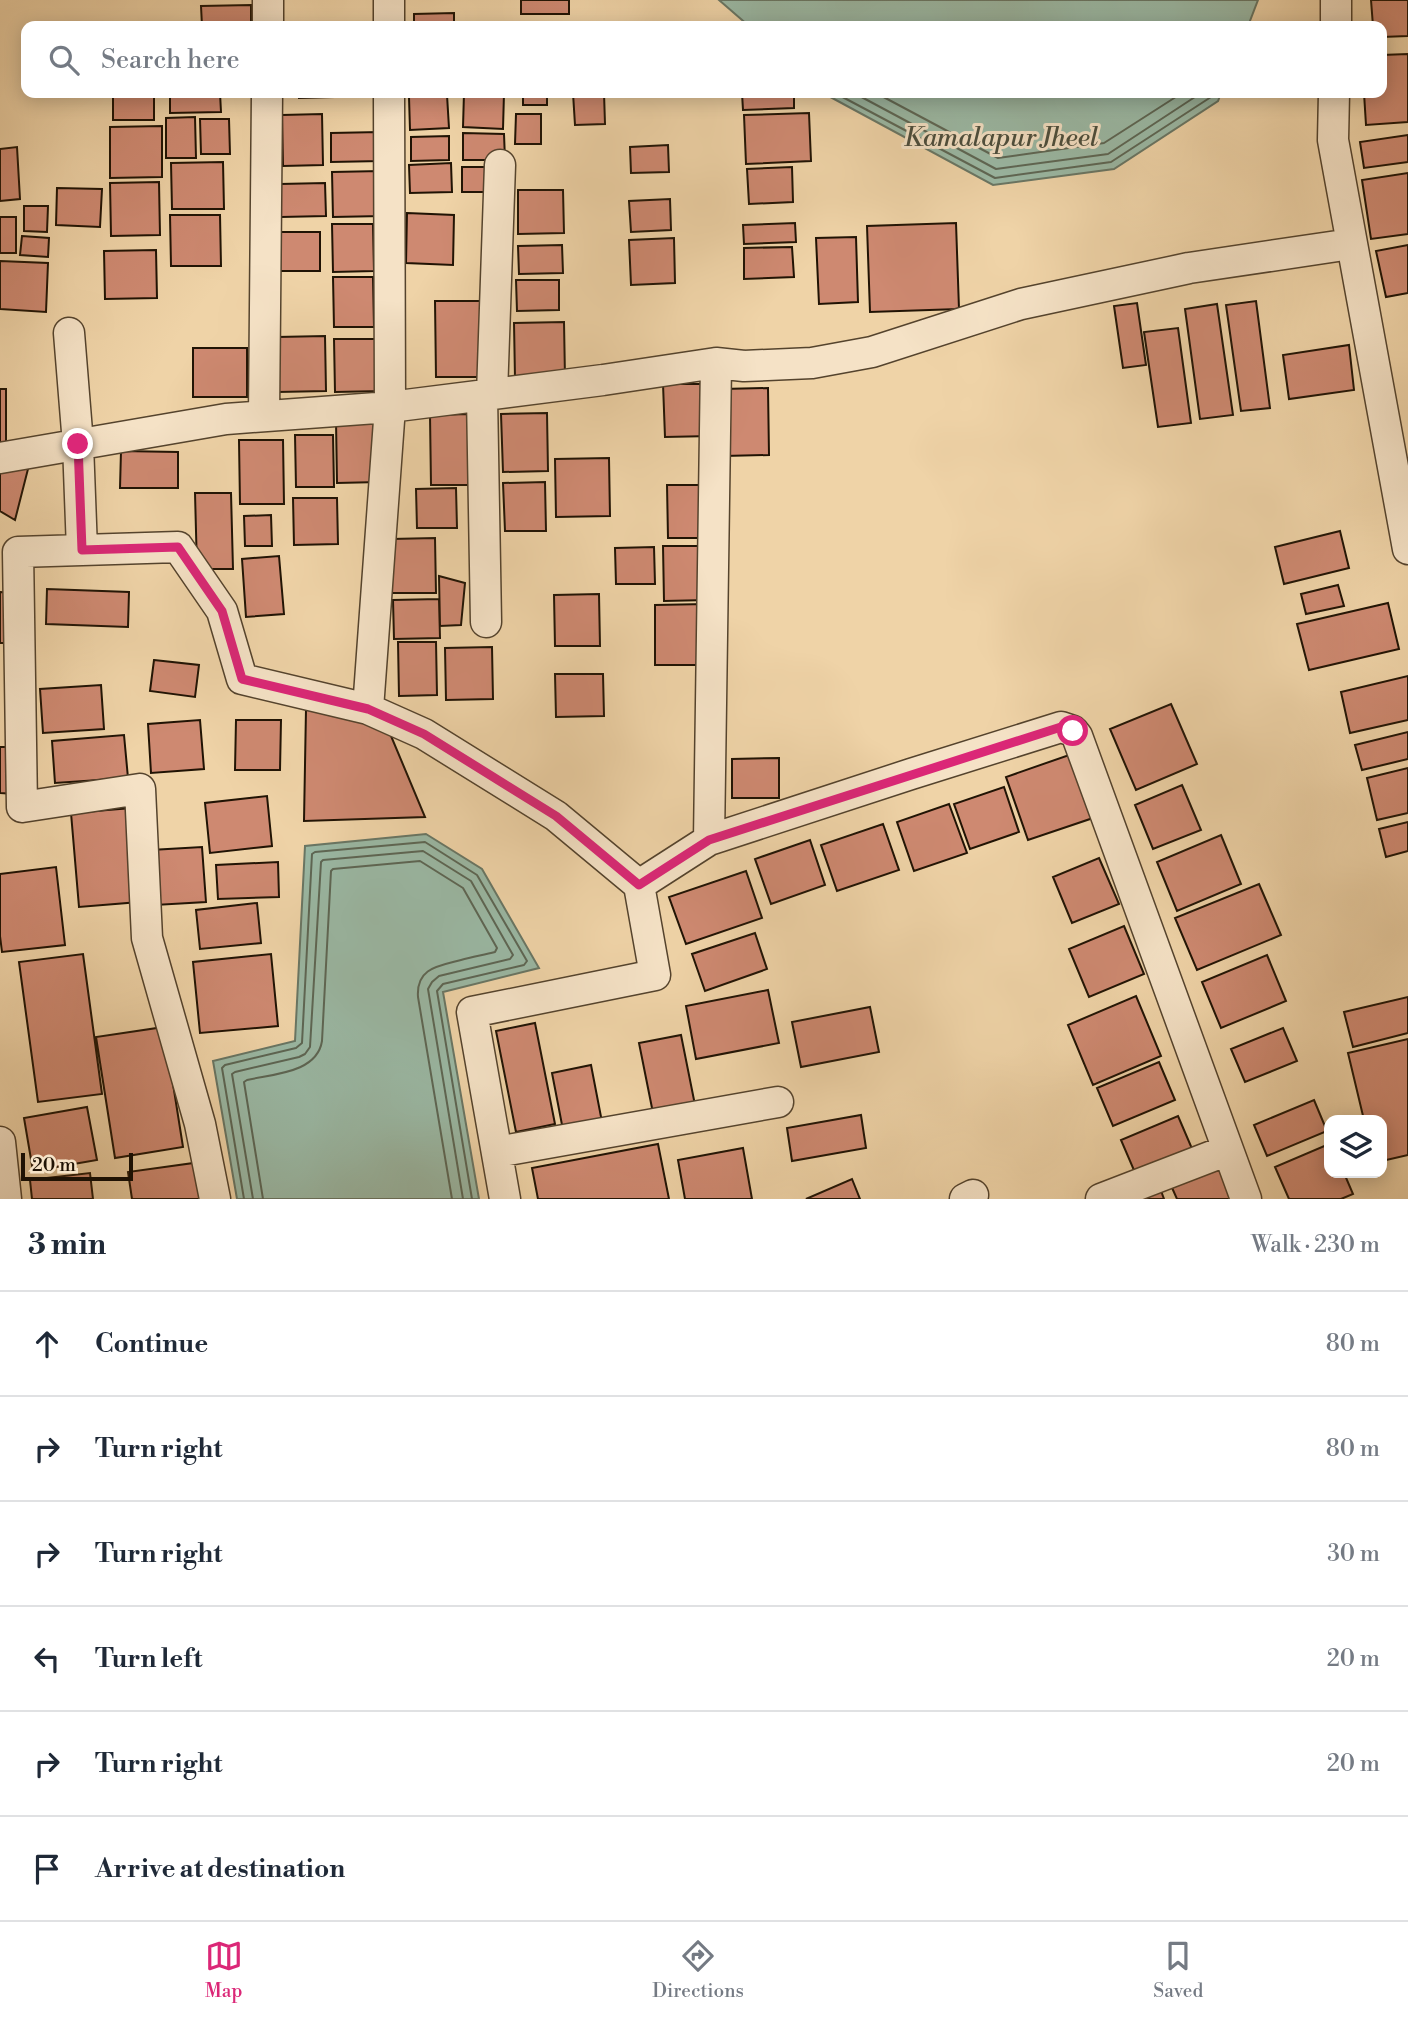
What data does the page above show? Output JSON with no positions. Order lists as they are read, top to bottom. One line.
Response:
{"water":["Kamalapur Jheel"],"scale_bar":"20 m","page":{"search":"Search here","scale":"20 m","heading":["3 min","Walk · 230 m"],"list":[["Continue","80 m"],["Turn right","80 m"],["Turn right","30 m"],["Turn left","20 m"],["Turn right","20 m"],"Arrive at destination"],"nav":["Map","Directions","Saved"]}}
